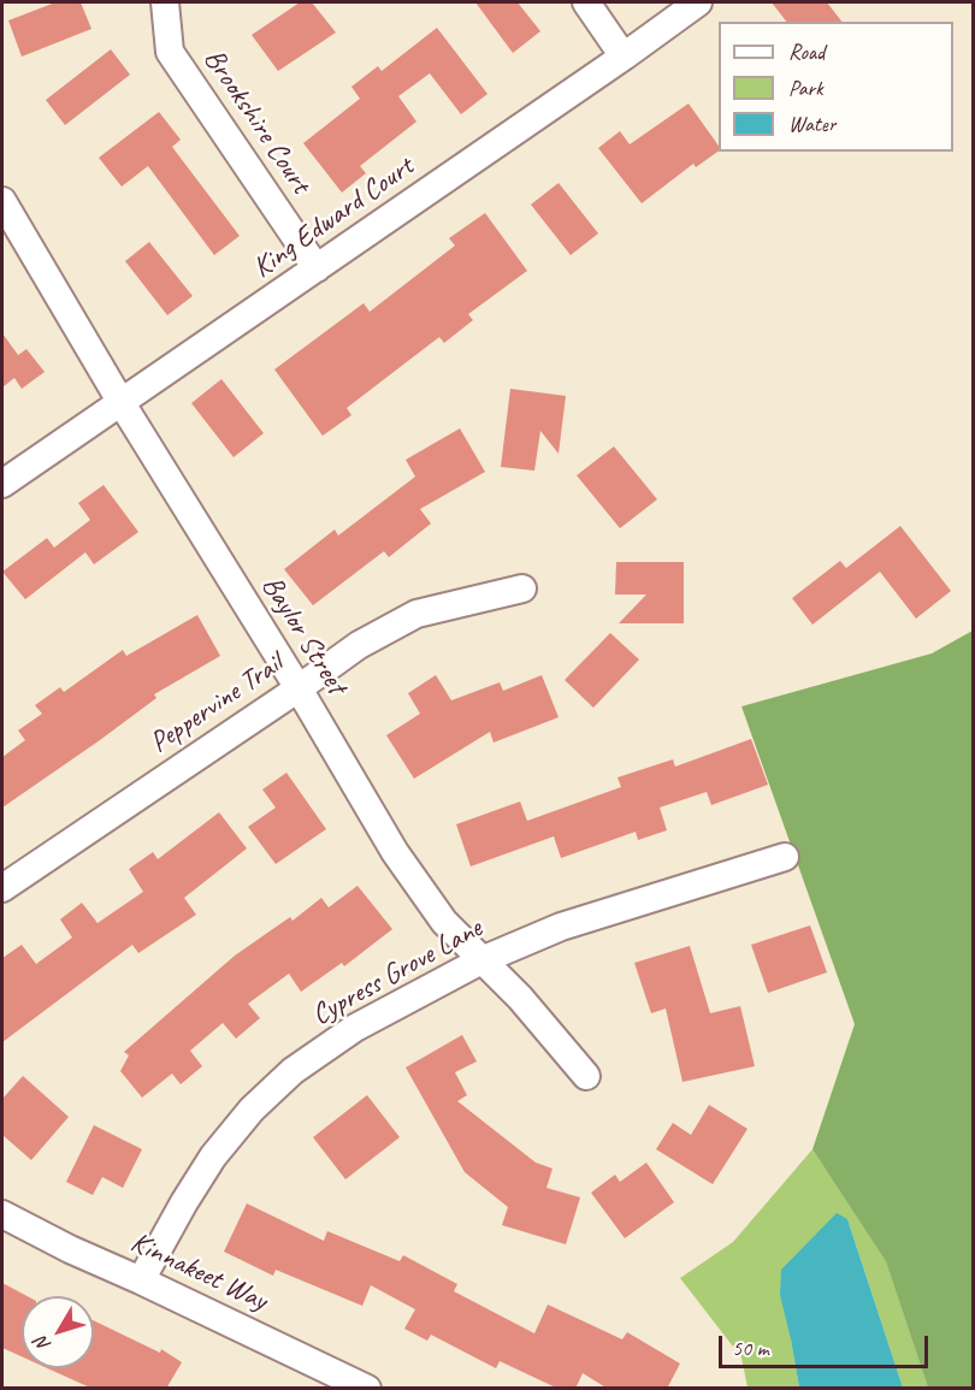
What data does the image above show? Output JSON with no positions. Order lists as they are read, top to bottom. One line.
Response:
{"streets":{"street":["Brookshire Court","King Edward Court","Baylor Street","Peppervine Trail","Cypress Grove Lane","Kinnakeet Way"]},"crossings":[["Brookshire Court","King Edward Court"],["King Edward Court","Baylor Street"],["Baylor Street","Peppervine Trail"],["Baylor Street","Cypress Grove Lane"],["Cypress Grove Lane","Kinnakeet Way"]],"legend":["Road","Park","Water"],"scale_bar":"50 m","north":"bottom left"}
